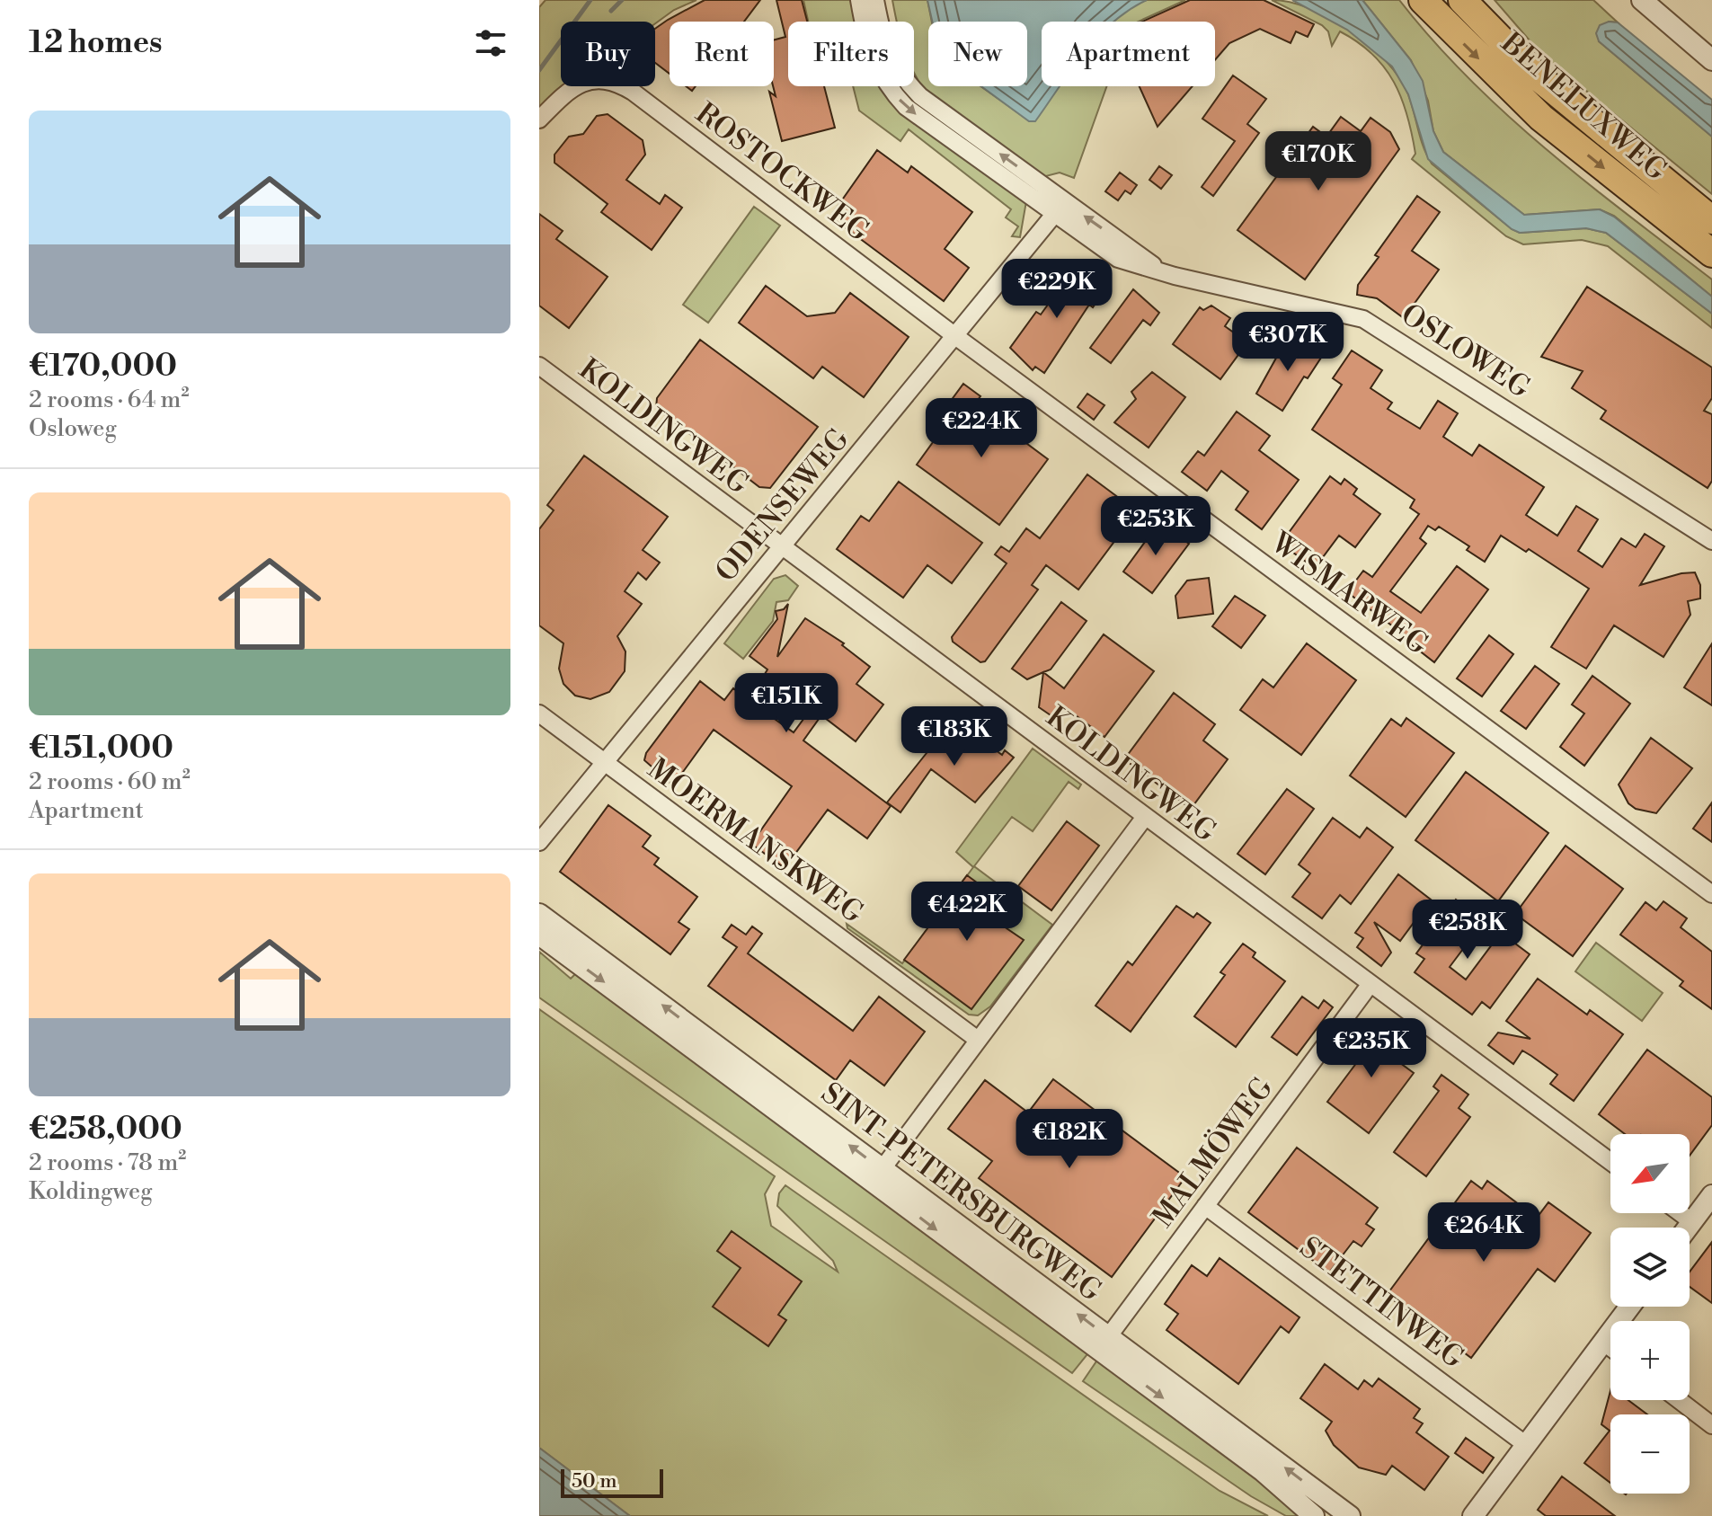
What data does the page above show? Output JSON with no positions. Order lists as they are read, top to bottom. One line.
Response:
{"streets":{"highway":["BENELUXWEG"],"street":["ROSTOCKWEG","OSLOWEG","KOLDINGWEG","ODENSEWEG","WISMARWEG","MOERMANSKWEG","MALMÖWEG","SINT-PETERSBURGWEG","STETTINWEG"]},"crossings":[["ROSTOCKWEG","ODENSEWEG"],["ROSTOCKWEG","WISMARWEG"],["OSLOWEG","ODENSEWEG"],["KOLDINGWEG","ODENSEWEG"],["KOLDINGWEG","MALMÖWEG"],["ODENSEWEG","WISMARWEG"],["ODENSEWEG","MOERMANSKWEG"],["MALMÖWEG","SINT-PETERSBURGWEG"],["MALMÖWEG","STETTINWEG"]],"scale_bar":"50 m","north":"bottom left","page":{"heading":"12 homes","chip":["Buy","Rent","Filters","New","Apartment"],"list":[{"name":"€170,000","note":"2 rooms · 64 m² · Osloweg"},{"name":"€151,000","note":"2 rooms · 60 m² · Apartment"},{"name":"€258,000","note":"2 rooms · 78 m² · Koldingweg"}],"price":["€170K","€229K","€307K","€224K","€253K","€151K","€183K","€422K","€258K","€235K","€182K","€264K"],"map_buttons":["+","−"],"scale":"50 m"}}
